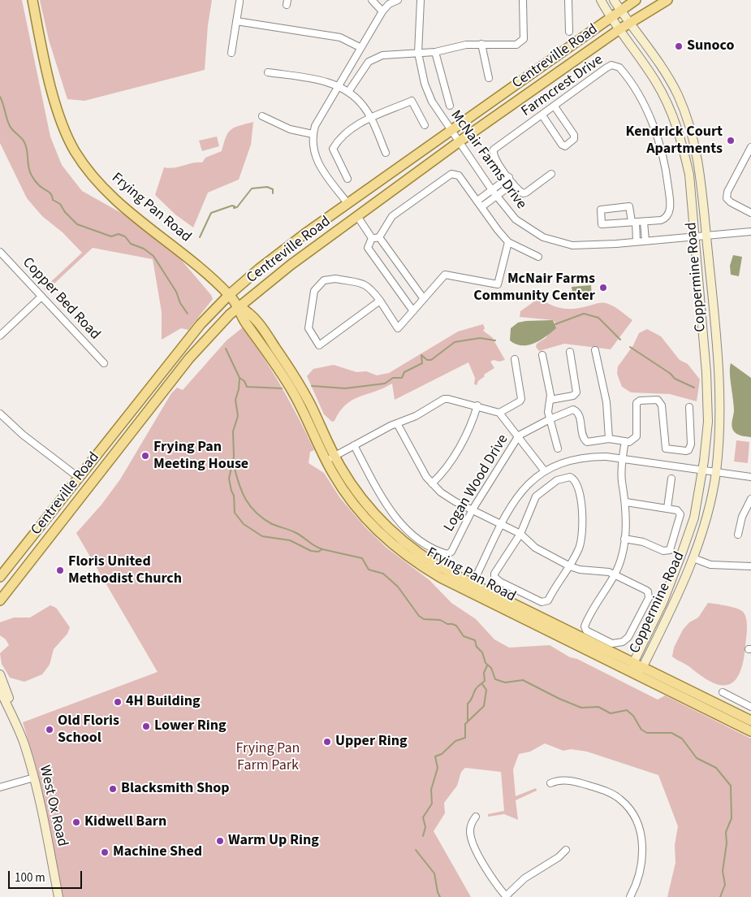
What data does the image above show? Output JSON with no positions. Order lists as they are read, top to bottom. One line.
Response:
{"streets":{"main road":["Centreville Road","Frying Pan Road"],"street":["Farmcrest Drive","McNair Farms Drive","Coppermine Road","Copper Bed Road","Logan Wood Drive","West Ox Road"]},"crossings":[["Centreville Road","McNair Farms Drive"],["Centreville Road","Frying Pan Road"],["Centreville Road","Coppermine Road"],["Farmcrest Drive","McNair Farms Drive"],["McNair Farms Drive","Coppermine Road"],["Frying Pan Road","Coppermine Road"]],"parks":["Frying Pan Farm Park"],"places":["Sunoco","Kendrick Court Apartments","McNair Farms Community Center","Frying Pan Meeting House","Floris United Methodist Church","4H Building","Lower Ring","Old Floris School","Upper Ring","Blacksmith Shop","Kidwell Barn","Warm Up Ring","Machine Shed"],"scale_bar":"100 m"}
